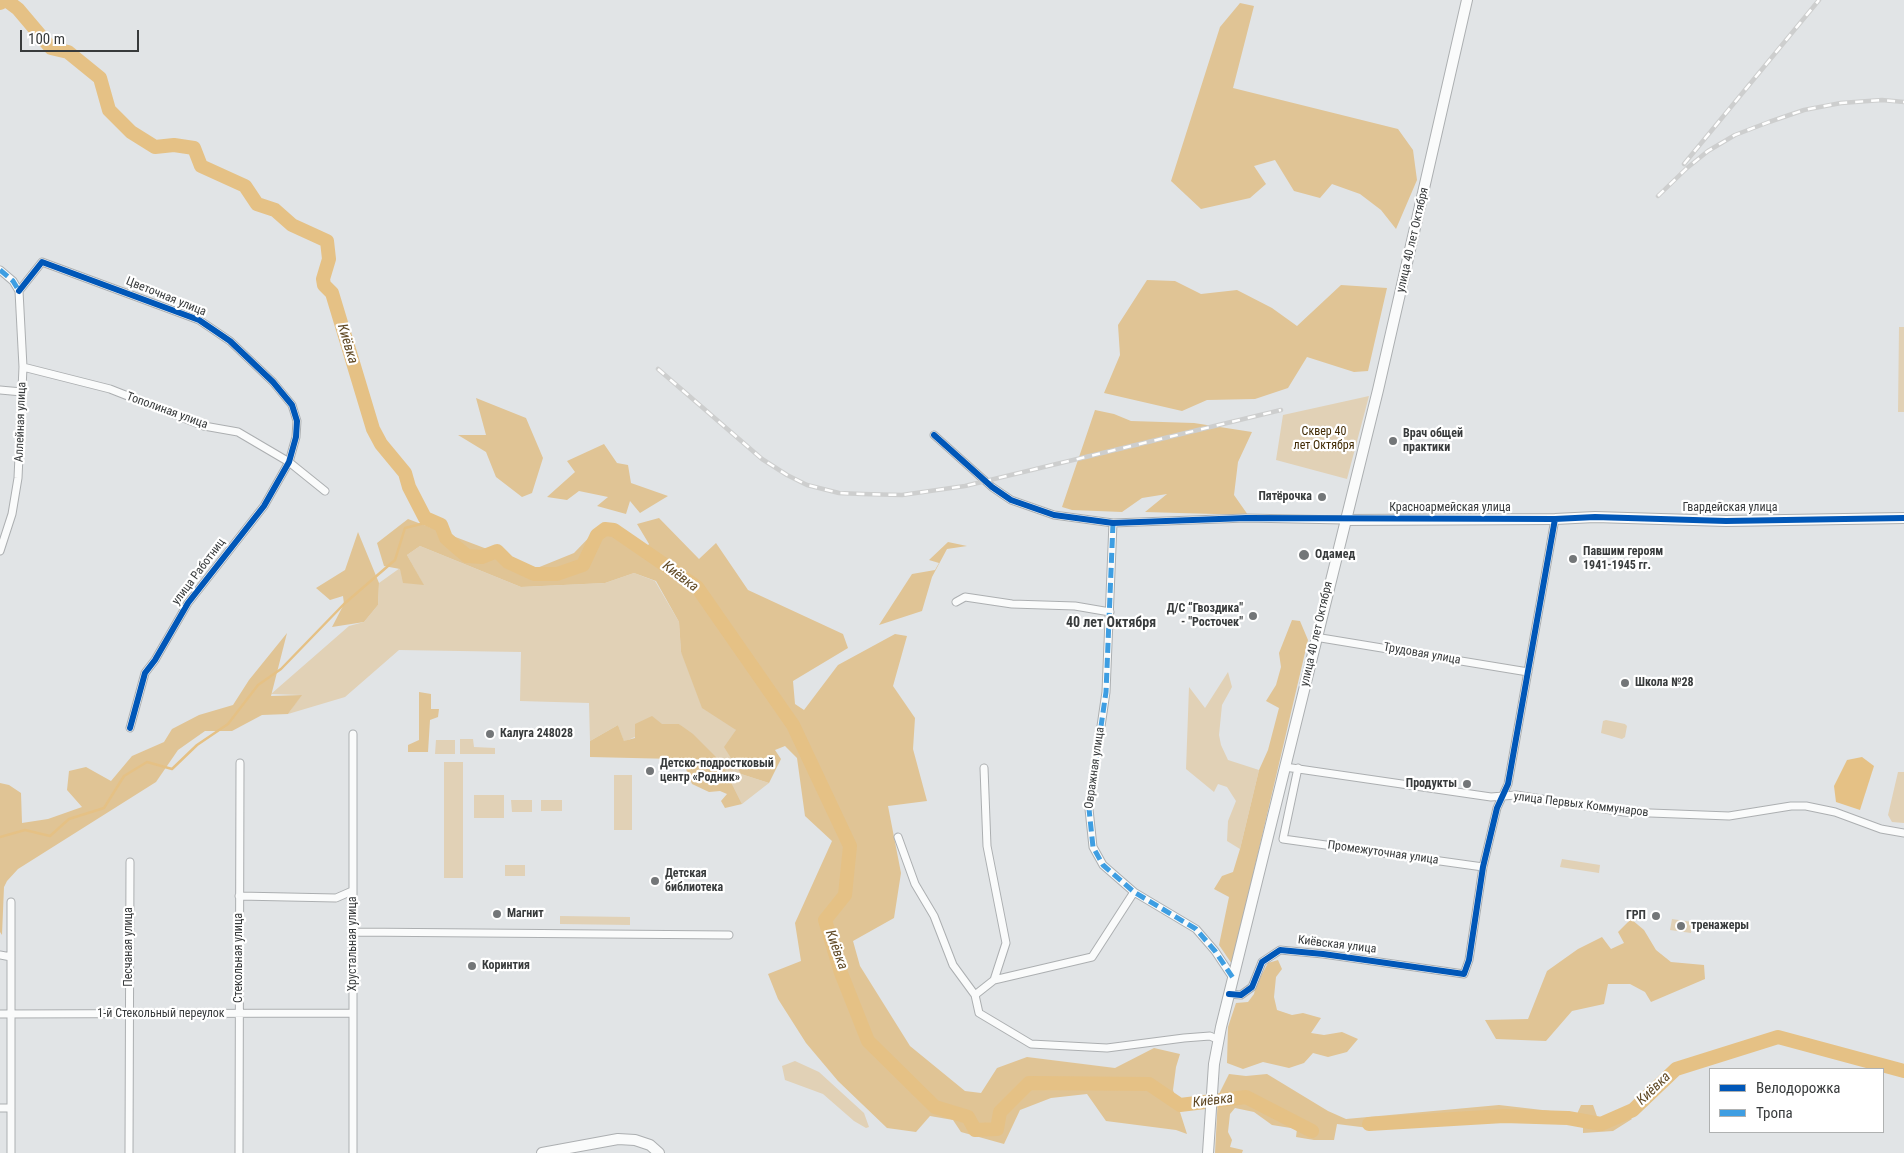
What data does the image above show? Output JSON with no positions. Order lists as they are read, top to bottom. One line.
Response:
{"streets":{"main road":["улица 40 лет Октября","Красноармейская улица","Гвардейская улица"],"street":["Цветочная улица","Тополиная улица","Аллейная улица","улица Работниц","Трудовая улица","Овражная улица","улица Первых Коммунаров","Промежуточная улица","Хрустальная улица","Киёвская улица","Песчаная улица","Стекольная улица","1-й Стекольный переулок"]},"crossings":[["улица 40 лет Октября","Красноармейская улица"],["улица 40 лет Октября","Трудовая улица"],["улица 40 лет Октября","Овражная улица"],["улица 40 лет Октября","улица Первых Коммунаров"],["улица 40 лет Октября","Киёвская улица"],["Цветочная улица","Тополиная улица"],["Цветочная улица","Аллейная улица"],["Цветочная улица","улица Работниц"],["Тополиная улица","Аллейная улица"],["Тополиная улица","улица Работниц"],["Красноармейская улица","Гвардейская улица"],["улица Первых Коммунаров","Промежуточная улица"],["Промежуточная улица","Киёвская улица"],["Хрустальная улица","1-й Стекольный переулок"],["Песчаная улица","1-й Стекольный переулок"],["Стекольная улица","1-й Стекольный переулок"]],"districts":["40 лет Октября"],"water":["Киёвка"],"parks":["Сквер 40 лет Октября"],"places":["Врач общей практики","Пятёрочка","Одамед","Павшим героям 1941-1945 гг.","Д/С “Гвоздика\" - \"Росточек\"","Школа №28","Калуга 248028","Детско-подростковый центр «Родник»","Продукты","Детская библиотека","Магнит","ГРП","тренажеры","Коринтия"],"legend":["Велодорожка","Тропа"],"scale_bar":"100 m"}
